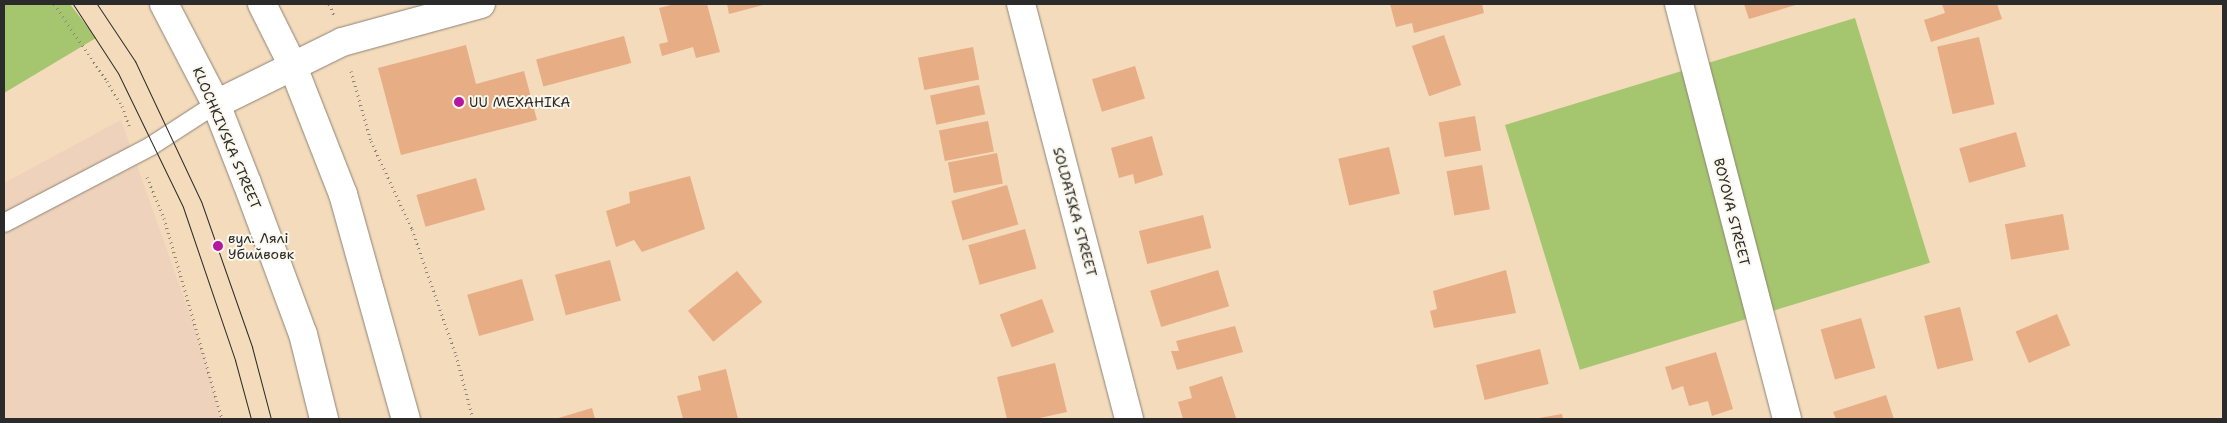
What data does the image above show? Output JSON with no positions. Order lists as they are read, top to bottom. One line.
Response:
{"streets":{"street":["KLOCHKIVSKA STREET","SOLDATSKA STREET","BOYOVA STREET"]},"places":["UU МЕХАНІКА","вул. Лялі Убийвовк"]}
